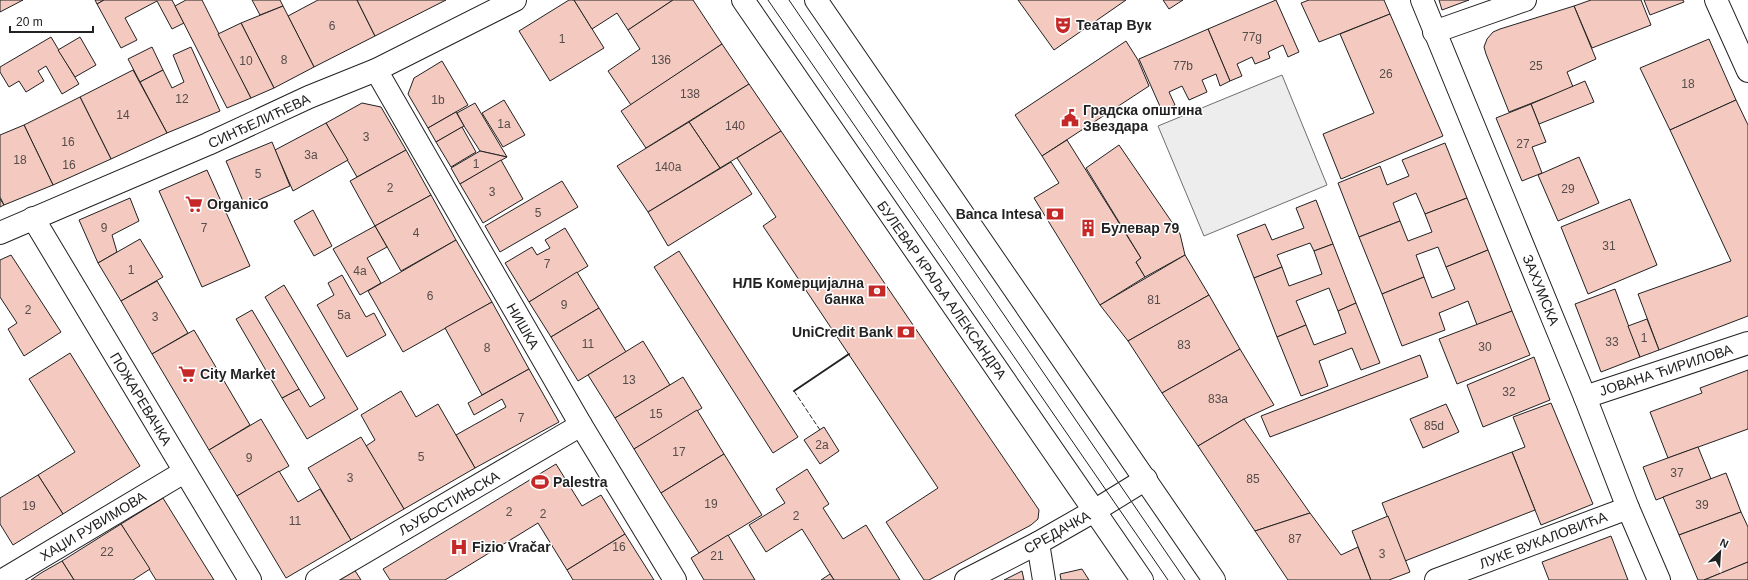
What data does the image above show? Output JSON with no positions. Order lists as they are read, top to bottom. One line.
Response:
{"streets":{"street":["СИНЂЕЛИЋЕВА","БУЛЕВАР КРАЉА АЛЕКСАНДРА","ЗАХУМСКА","НИШКА","ЈОВАНА ЋИРИЛОВА","ПОЖАРЕВАЧКА","ЉУБОСТИЊСКА","ХАЏИ РУВИМОВА","СРЕДАЧКА","ЛУКЕ ВУКАЛОВИЋА"]},"crossings":[["СИНЂЕЛИЋЕВА","НИШКА"],["СИНЂЕЛИЋЕВА","ПОЖАРЕВАЧКА"],["БУЛЕВАР КРАЉА АЛЕКСАНДРА","СРЕДАЧКА"],["ЗАХУМСКА","ЈОВАНА ЋИРИЛОВА"],["ЗАХУМСКА","ЛУКЕ ВУКАЛОВИЋА"],["НИШКА","ЉУБОСТИЊСКА"],["ПОЖАРЕВАЧКА","ХАЏИ РУВИМОВА"]],"places":{"theatre":["Театар Вук"],"public building":["Градска општина Звездара"],"supermarket":["Organico","City Market"],"bank":["Banca Intesa","НЛБ Комерцијална банка","UniCredit Bank"],"building":["Булевар 79"],"sports":["Palestra"],"hospital":["Fizio Vračar"]},"house_numbers":["6","77g","1","8","136","10","77b","25","26","18","138","12","1b","14","1a","140","3","16","27","3a","18","1","16","140a","5","2","29","3","5","9","7","4","31","7","1","4a","6","81","9","2","5a","3","1","33","11","83","30","8","13","32","83a","15","7","85d","2a","17","5","9","37","3","85","19","39","19","2","2","2","11","87","16","22","3","21"],"scale_bar":"20 m","north":"top right"}
